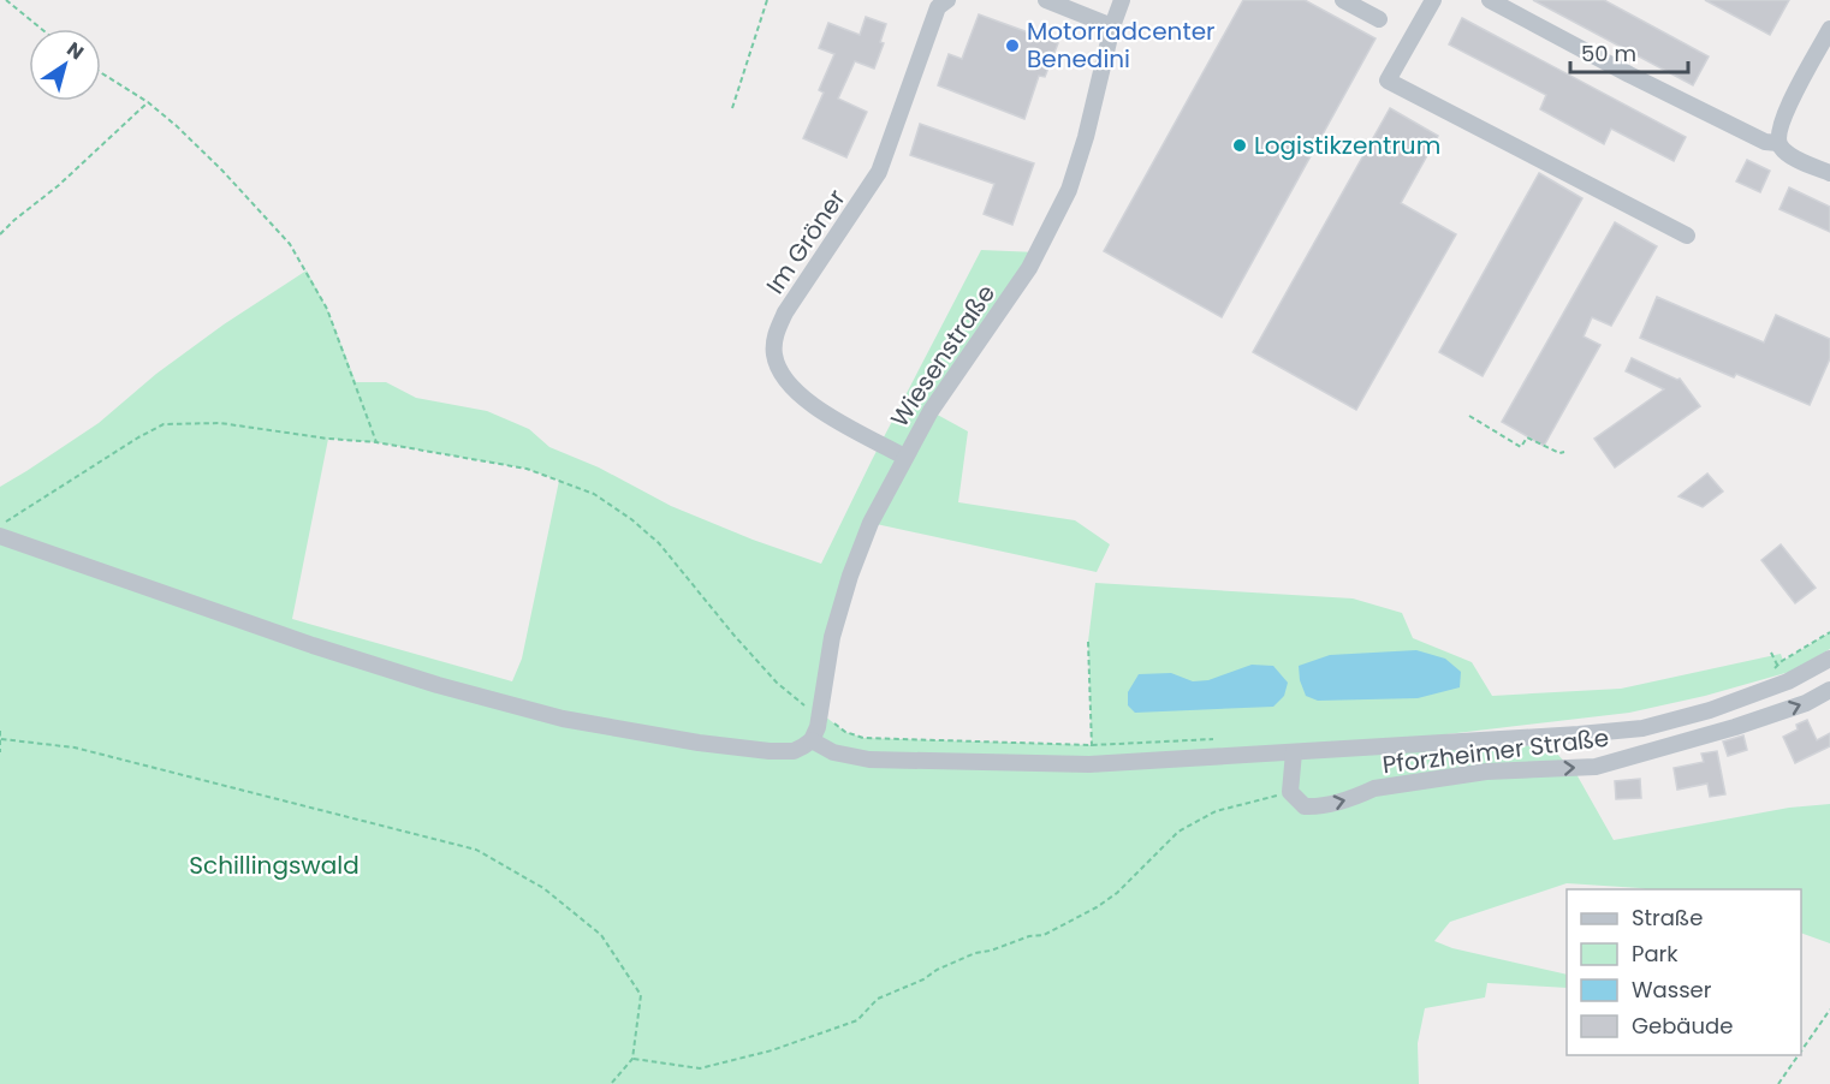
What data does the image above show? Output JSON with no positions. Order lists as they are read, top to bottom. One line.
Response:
{"streets":{"street":["Im Gröner","Wiesenstraße","Pforzheimer Straße"]},"crossings":[["Im Gröner","Wiesenstraße"],["Wiesenstraße","Pforzheimer Straße"]],"parks":["Schillingswald"],"places":["Motorradcenter Benedini","Logistikzentrum"],"legend":["Straße","Park","Wasser","Gebäude"],"scale_bar":"50 m","north":"top right"}
